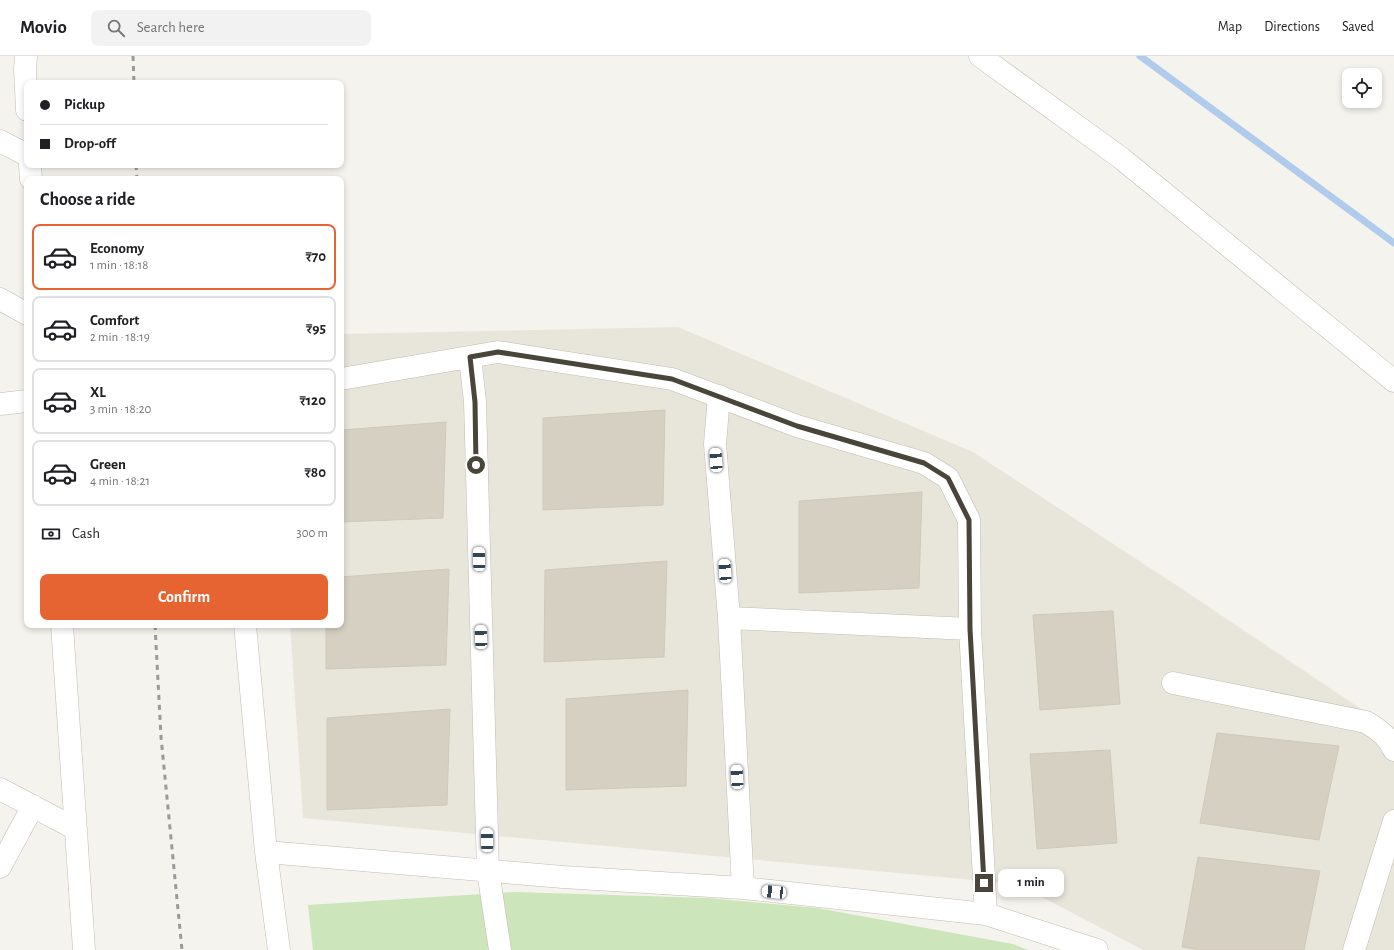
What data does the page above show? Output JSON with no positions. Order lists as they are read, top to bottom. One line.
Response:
{"page":{"header":"Movio","search":"Search here","nav":["Map","Directions","Saved"],"banner":["Pickup","Drop-off"],"heading":"Choose a ride","list":[{"name":"Economy","note":"1 min · 18:18","value":"₹70"},{"name":"Comfort","note":"2 min · 18:19","value":"₹95"},{"name":"XL","note":"3 min · 18:20","value":"₹120"},{"name":"Green","note":"4 min · 18:21","value":"₹80"}],"pay":["Cash","300 m"],"buttons":"Confirm","bubble":"1 min"}}
